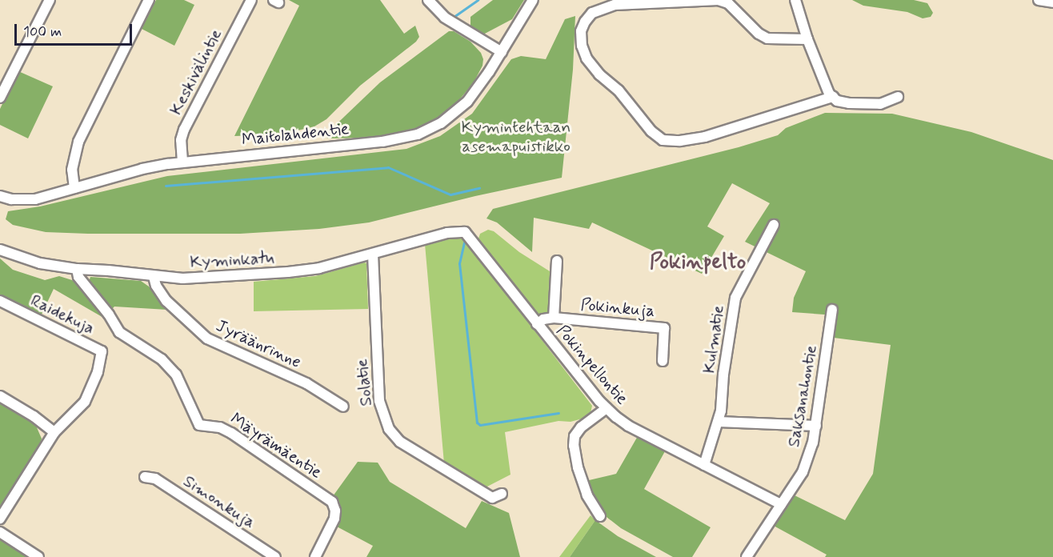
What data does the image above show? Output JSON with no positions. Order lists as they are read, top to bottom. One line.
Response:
{"streets":{"street":["Keskivälintie","Maitolahdentie","Kyminkatu","Pokinkuja","Raidekuja","Kulmatie","Jyräänrinne","Pokinpellontie","Solatie","Saksanahontie","Mäyrämäentie","Simonkuja"]},"crossings":[["Keskivälintie","Maitolahdentie"],["Kyminkatu","Jyräänrinne"],["Kyminkatu","Pokinpellontie"],["Kyminkatu","Solatie"],["Kyminkatu","Mäyrämäentie"],["Pokinkuja","Pokinpellontie"],["Kulmatie","Pokinpellontie"],["Pokinpellontie","Saksanahontie"]],"districts":["Pokinpelto"],"parks":["Kymintehtaan asemapuistikko"],"scale_bar":"100 m"}
